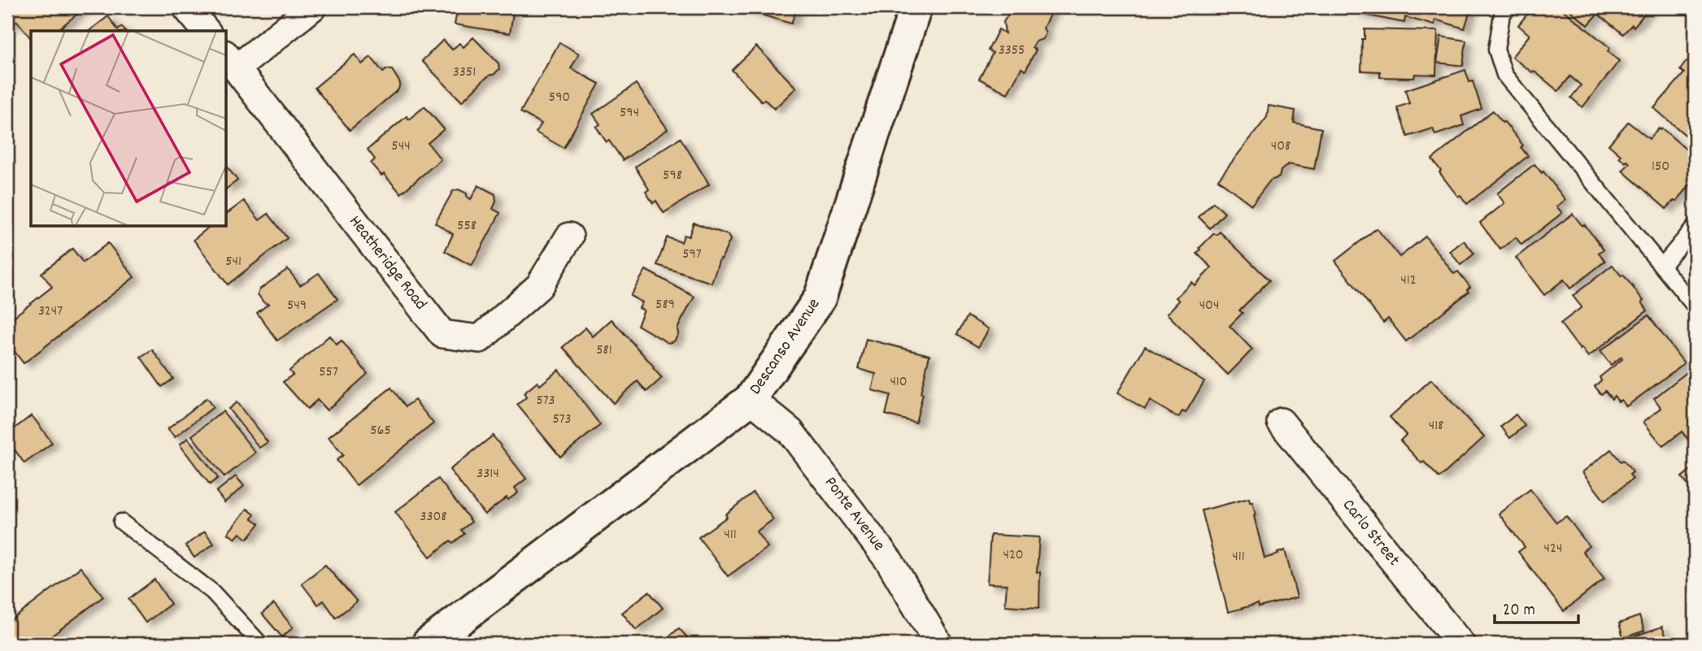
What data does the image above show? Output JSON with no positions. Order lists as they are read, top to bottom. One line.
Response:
{"streets":{"street":["Heatheridge Road","Descanso Avenue","Ponte Avenue","Carlo Street"]},"crossings":[["Descanso Avenue","Ponte Avenue"]],"house_numbers":["3355","3351","590","594","544","408","150","598","558","597","541","412","589","549","404","3247","581","557","410","573","573","418","565","3314","3308","411","424","420","411"],"scale_bar":"20 m"}
